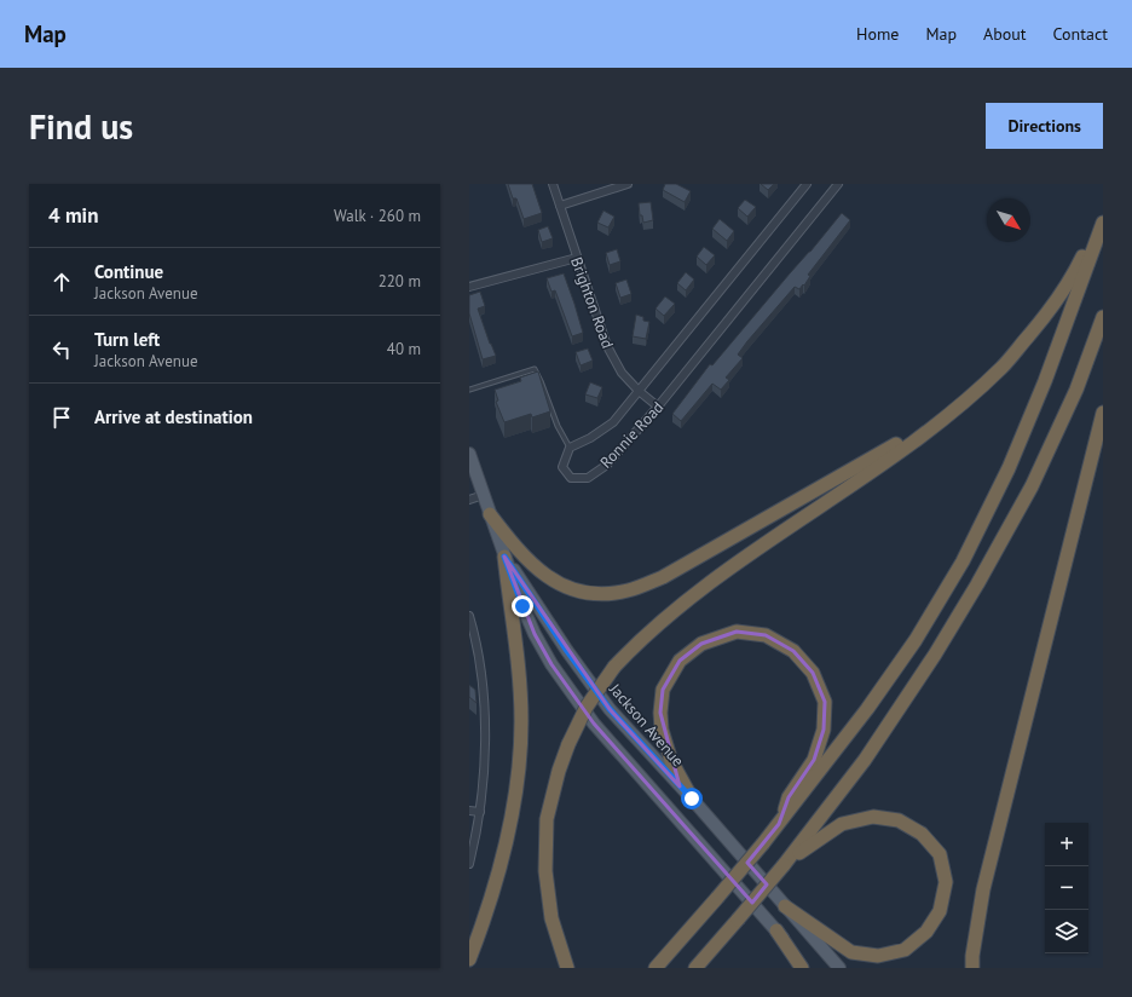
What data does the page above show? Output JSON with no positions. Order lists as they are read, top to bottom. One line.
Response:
{"streets":{"main road":["Jackson Avenue"],"street":["Brighton Road","Ronnie Road"]},"crossings":[["Brighton Road","Ronnie Road"]],"north":"bottom right","page":{"header":"Map","nav":["Home","Map","About","Contact"],"buttons":"Directions","title":"Find us","heading":["4 min","Walk · 260 m"],"list":[["Continue","Jackson Avenue","220 m"],["Turn left","Jackson Avenue","40 m"],"Arrive at destination"],"map_buttons":["+","−"]}}
